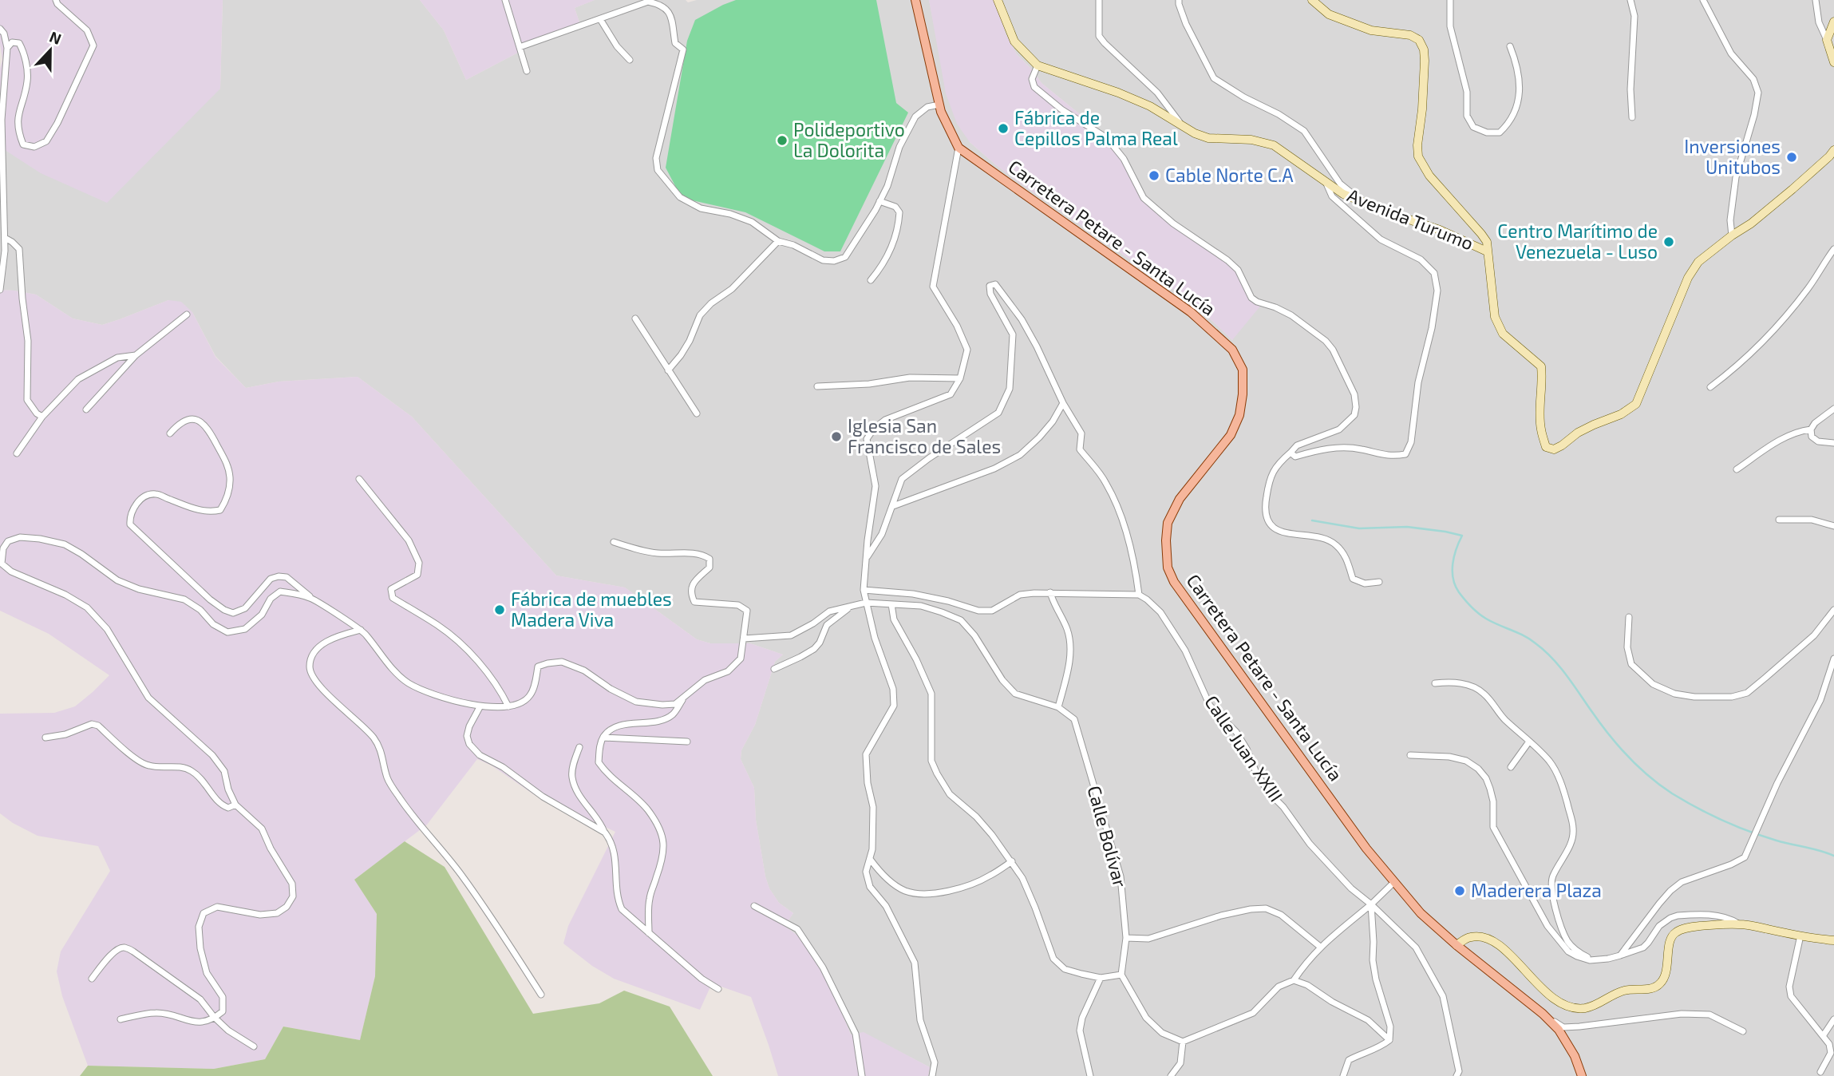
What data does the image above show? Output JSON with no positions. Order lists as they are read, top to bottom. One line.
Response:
{"streets":{"main road":["Carretera Petare - Santa Lucía"],"street":["Avenida Turumo","Calle Juan XXIII","Calle Bolívar"]},"places":["Fábrica de Cepillos Palma Real","Polideportivo La Dolorita","Inversiones Unitubos","Cable Norte C.A","Centro Marítimo de Venezuela - Luso","Iglesia San Francisco de Sales","Fábrica de muebles Madera Viva","Maderera Plaza"],"north":"top"}
